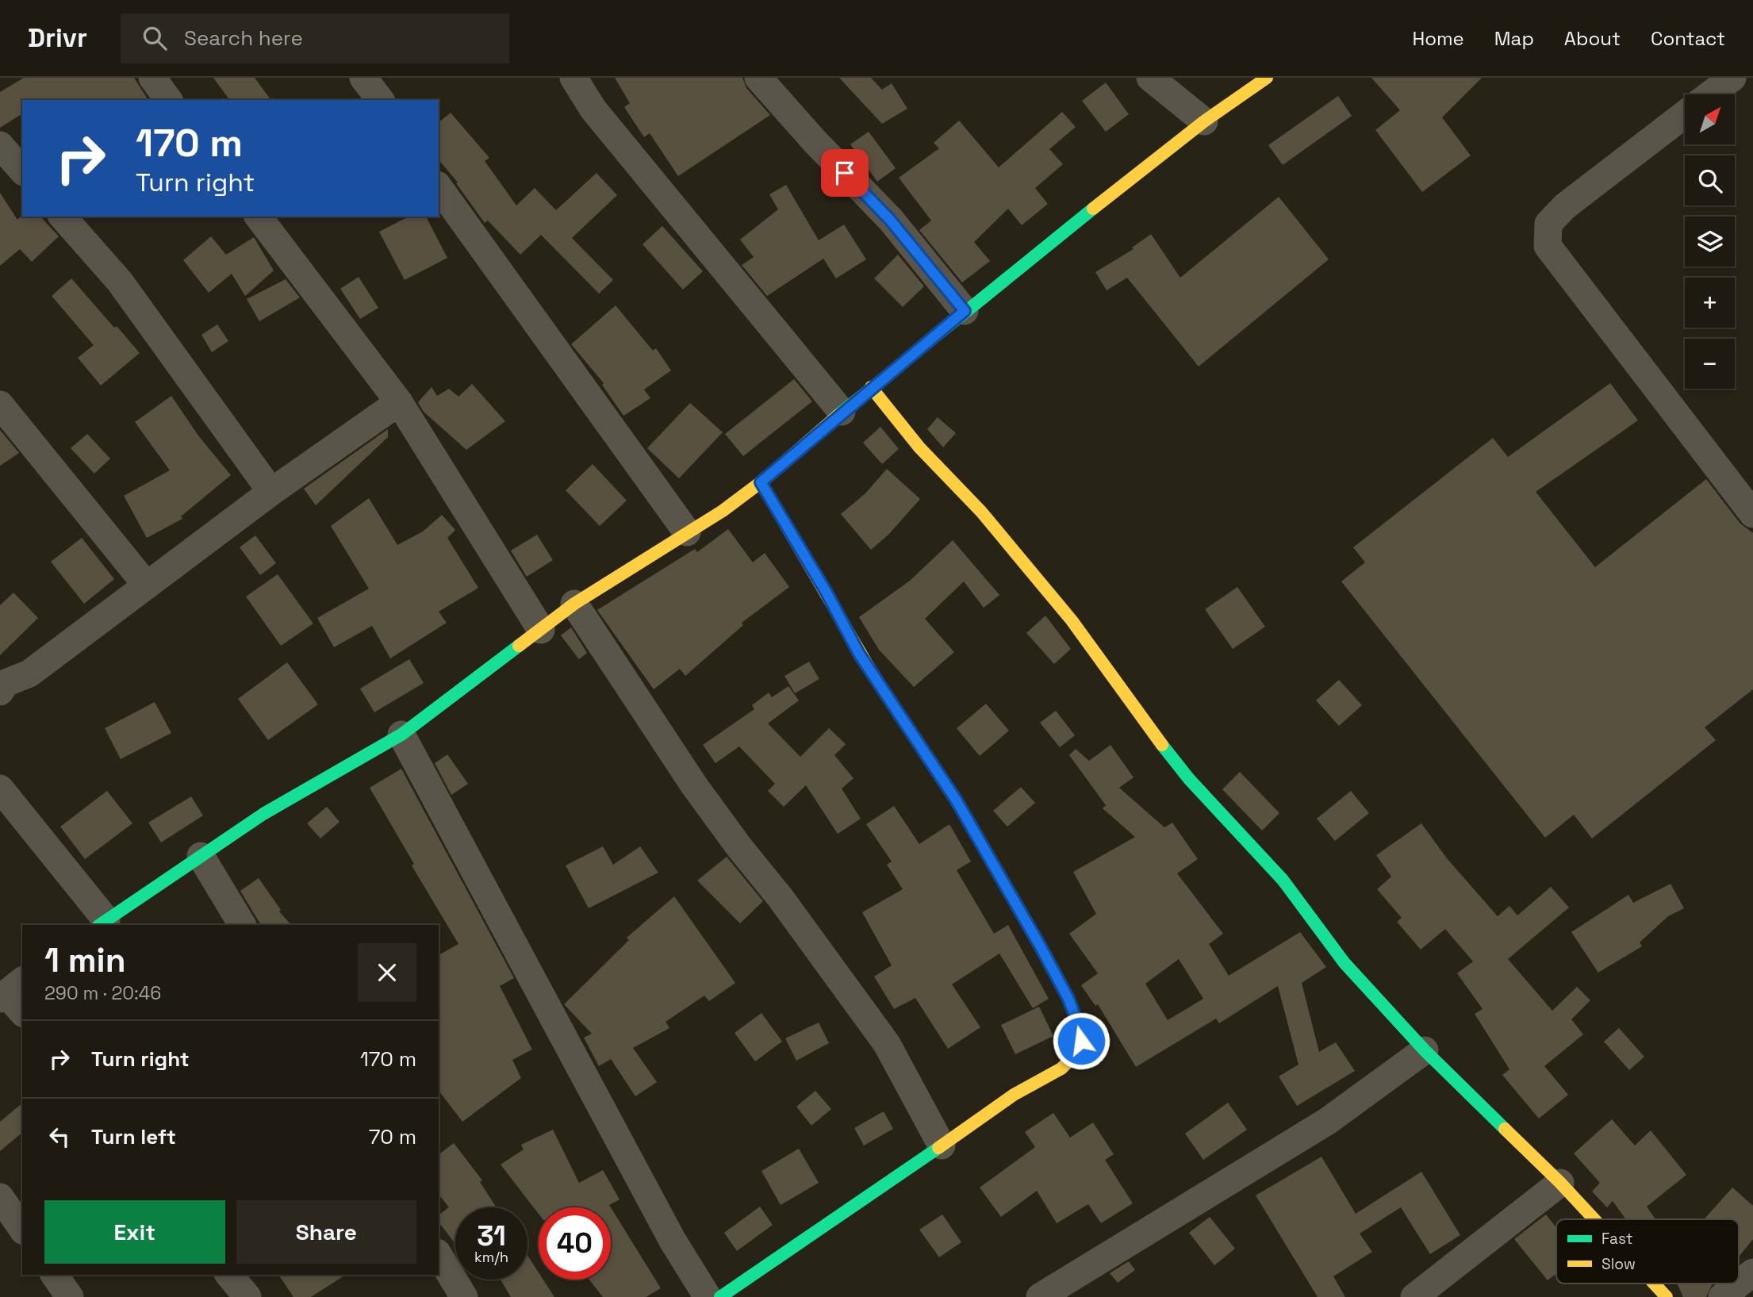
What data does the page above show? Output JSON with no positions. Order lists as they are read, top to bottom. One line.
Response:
{"legend":["Fast","Slow"],"north":"top right","page":{"header":"Drivr","search":"Search here","nav":["Home","Map","About","Contact"],"map_buttons":["+","−"],"turn":["170 m","Turn right"],"heading":["1 min","290 m · 20:46"],"list":[{"name":"Turn right","value":"170 m"},{"name":"Turn left","value":"70 m"}],"buttons":["Exit","Share"],"speed":"31 km/h","limit":"40"}}
